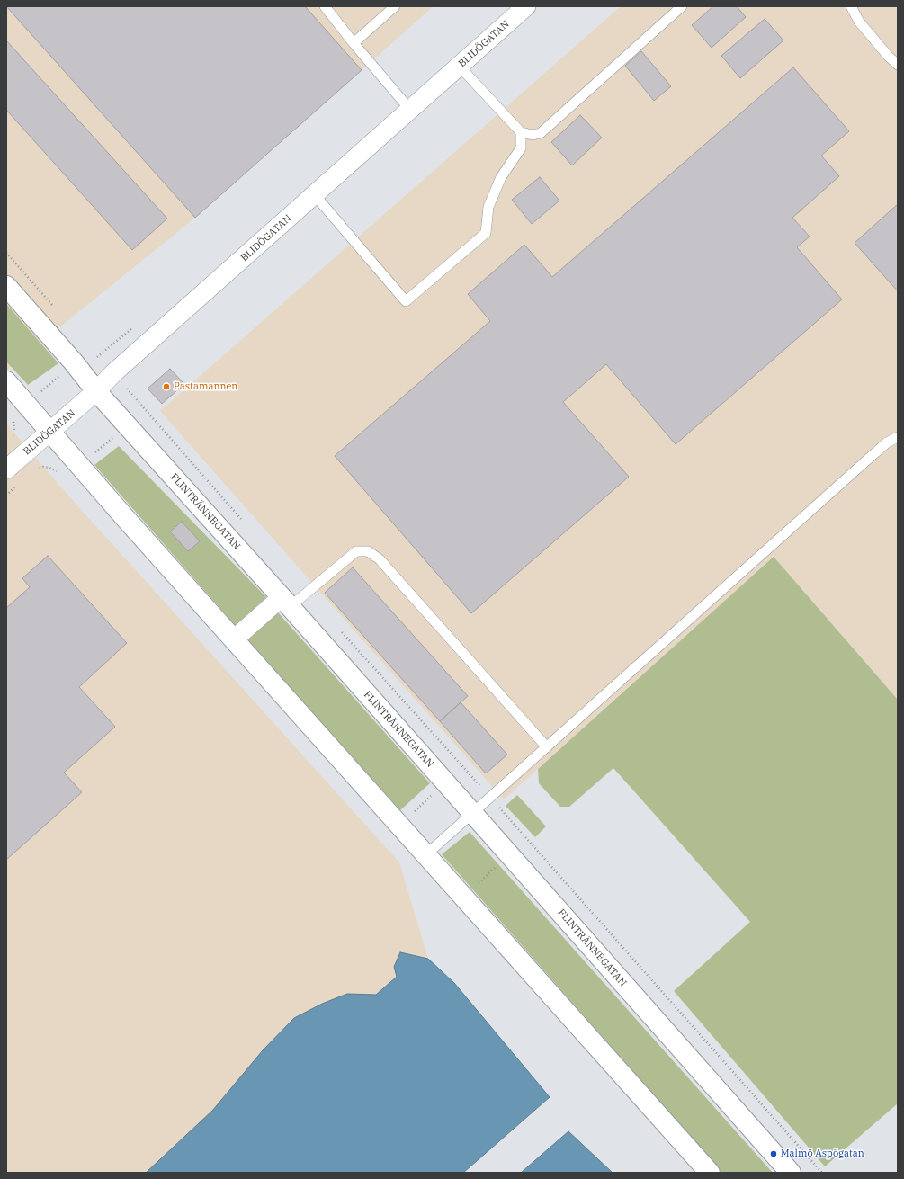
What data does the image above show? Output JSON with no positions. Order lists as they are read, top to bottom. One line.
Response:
{"streets":{"street":["BLIDÖGATAN","FLINTRÄNNEGATAN"]},"crossings":[["BLIDÖGATAN","FLINTRÄNNEGATAN"]],"places":["Pastamannen","Malmö Aspögatan"]}
